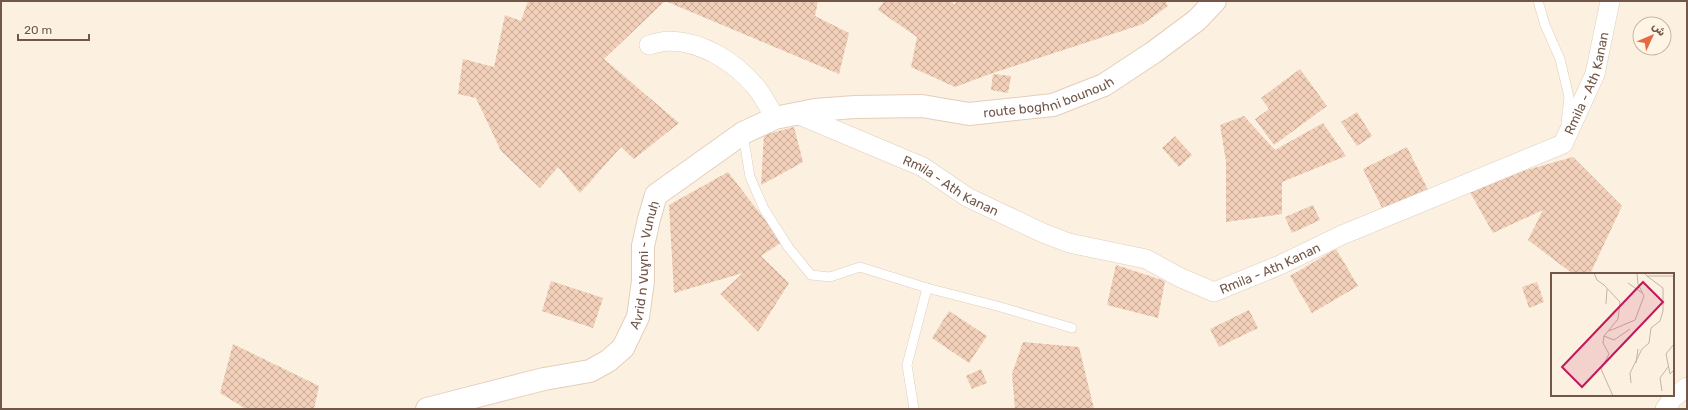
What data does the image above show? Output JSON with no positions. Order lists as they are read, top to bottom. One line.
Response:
{"streets":{"main road":["route boghni bounouh","Avrid n Vuɣni - Vunuḥ"],"street":["Rmila - Ath Kanan"]},"crossings":[["Rmila - Ath Kanan","Avrid n Vuɣni - Vunuḥ"],["route boghni bounouh","Avrid n Vuɣni - Vunuḥ"]],"scale_bar":"20 m","north":"top right"}
